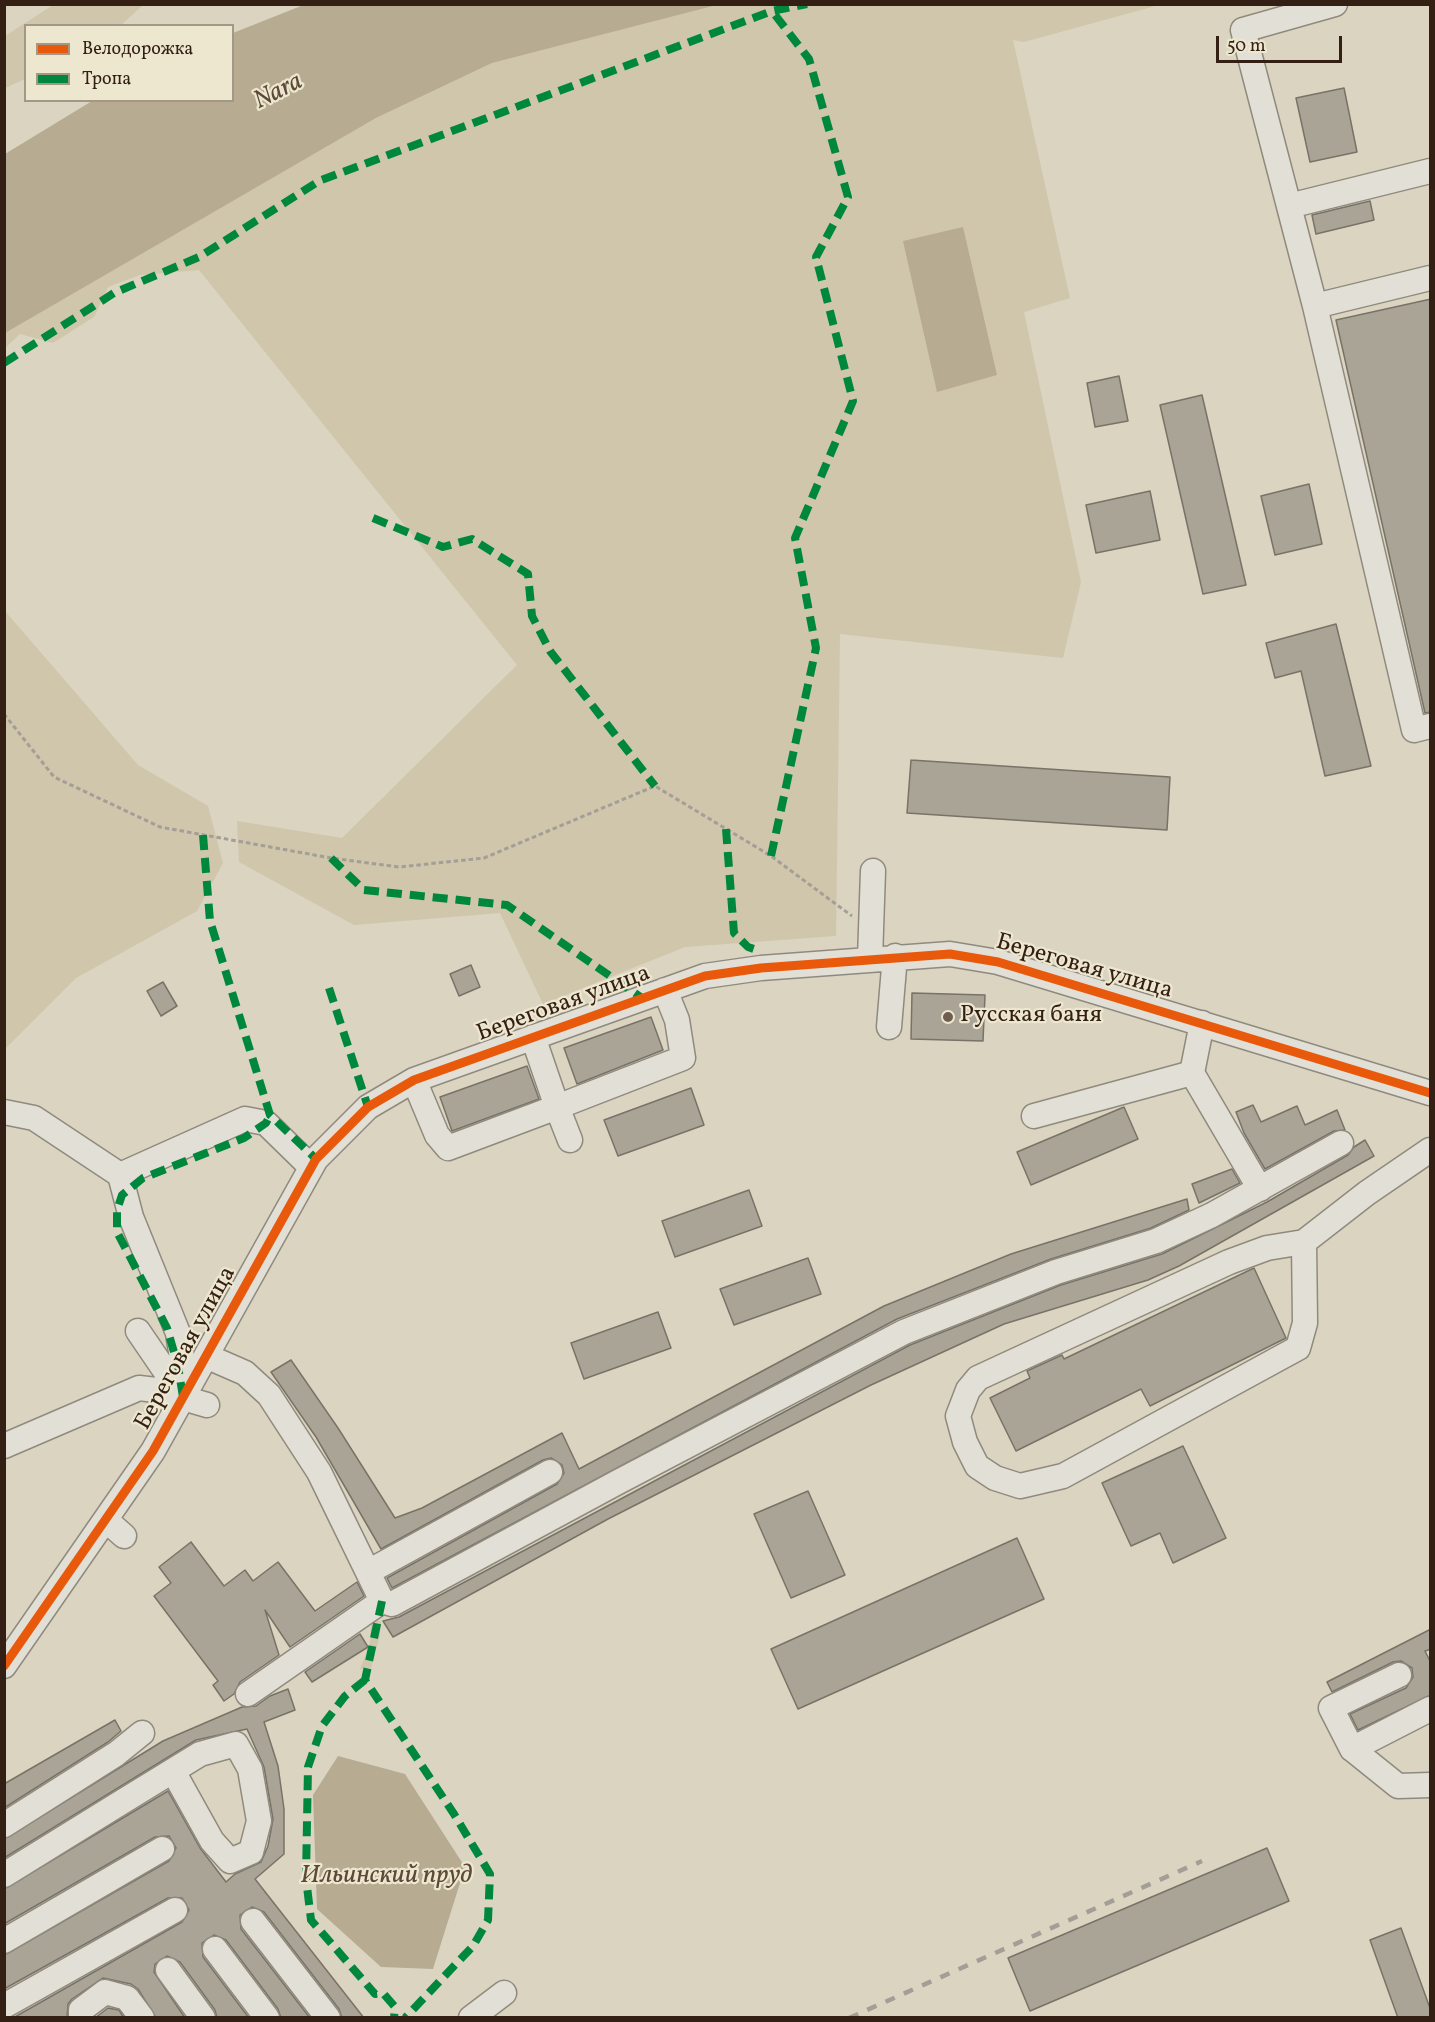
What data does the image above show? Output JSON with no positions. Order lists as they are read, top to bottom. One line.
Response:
{"streets":{"street":["Береговая улица"]},"water":["Nara","Ильинский пруд"],"places":["Русская баня"],"legend":["Велодорожка","Тропа"],"scale_bar":"50 m"}
